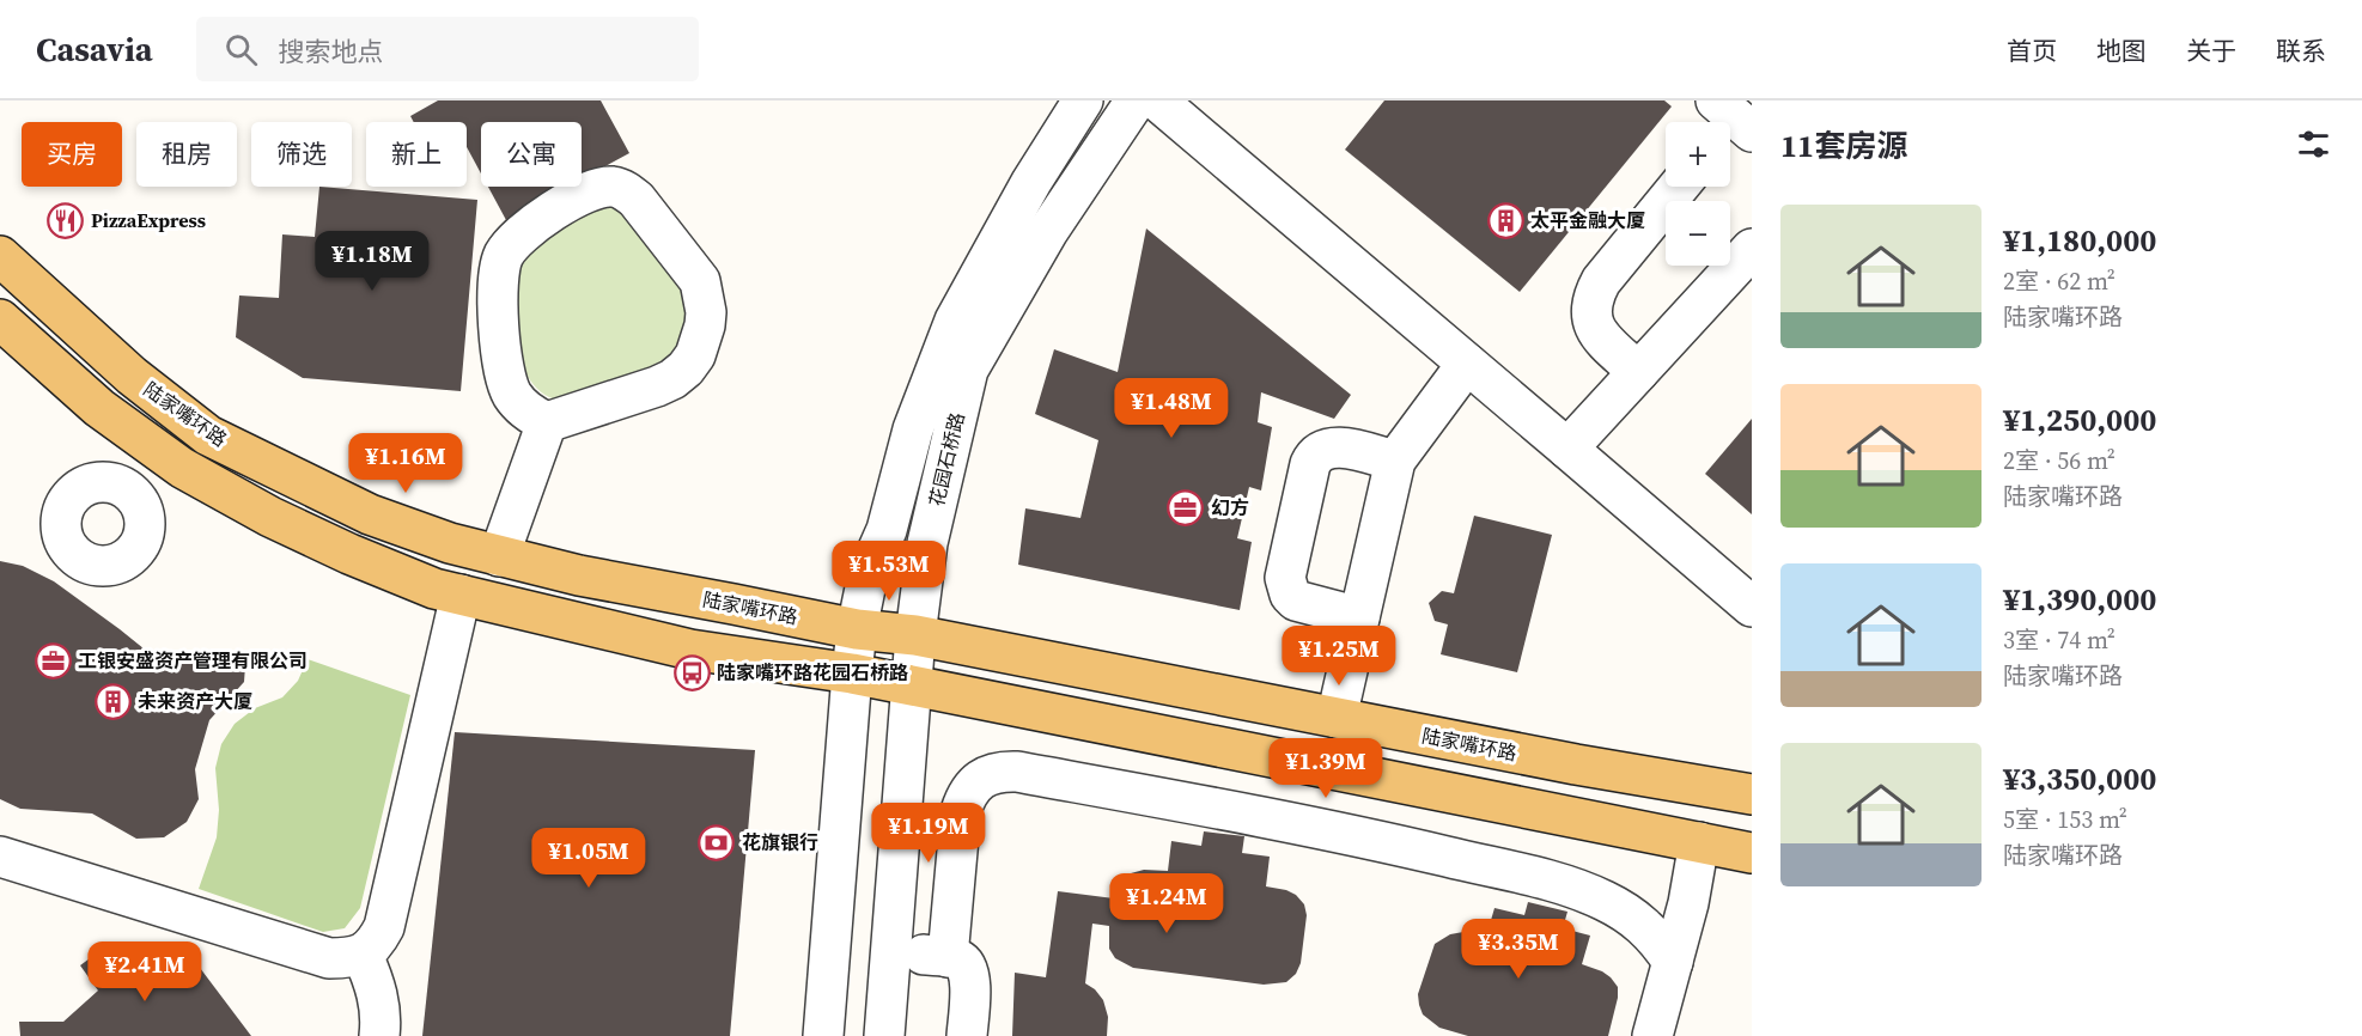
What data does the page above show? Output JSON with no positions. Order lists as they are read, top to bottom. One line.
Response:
{"streets":{"main road":["陆家嘴环路"],"street":["花园石桥路"]},"crossings":[["陆家嘴环路","花园石桥路"]],"places":{"restaurant":["PizzaExpress"],"building":["太平金融大厦","未来资产大厦"],"office":["幻方","工银安盛资产管理有限公司"],"bus stop":["陆家嘴环路花园石桥路"],"bank":["花旗银行"]},"page":{"header":"Casavia","search":"搜索地点","nav":["首页","地图","关于","联系"],"heading":"11套房源","map_buttons":["+","−"],"chip":["买房","租房","筛选","新上","公寓"],"list":[{"name":"¥1,180,000","note":"2室 · 62 m² · 陆家嘴环路"},{"name":"¥1,250,000","note":"2室 · 56 m² · 陆家嘴环路"},{"name":"¥1,390,000","note":"3室 · 74 m² · 陆家嘴环路"},{"name":"¥3,350,000","note":"5室 · 153 m² · 陆家嘴环路"}],"price":["¥1.18M","¥1.48M","¥1.16M","¥1.53M","¥1.25M","¥1.39M","¥1.19M","¥1.05M","¥1.24M","¥3.35M","¥2.41M"]}}
